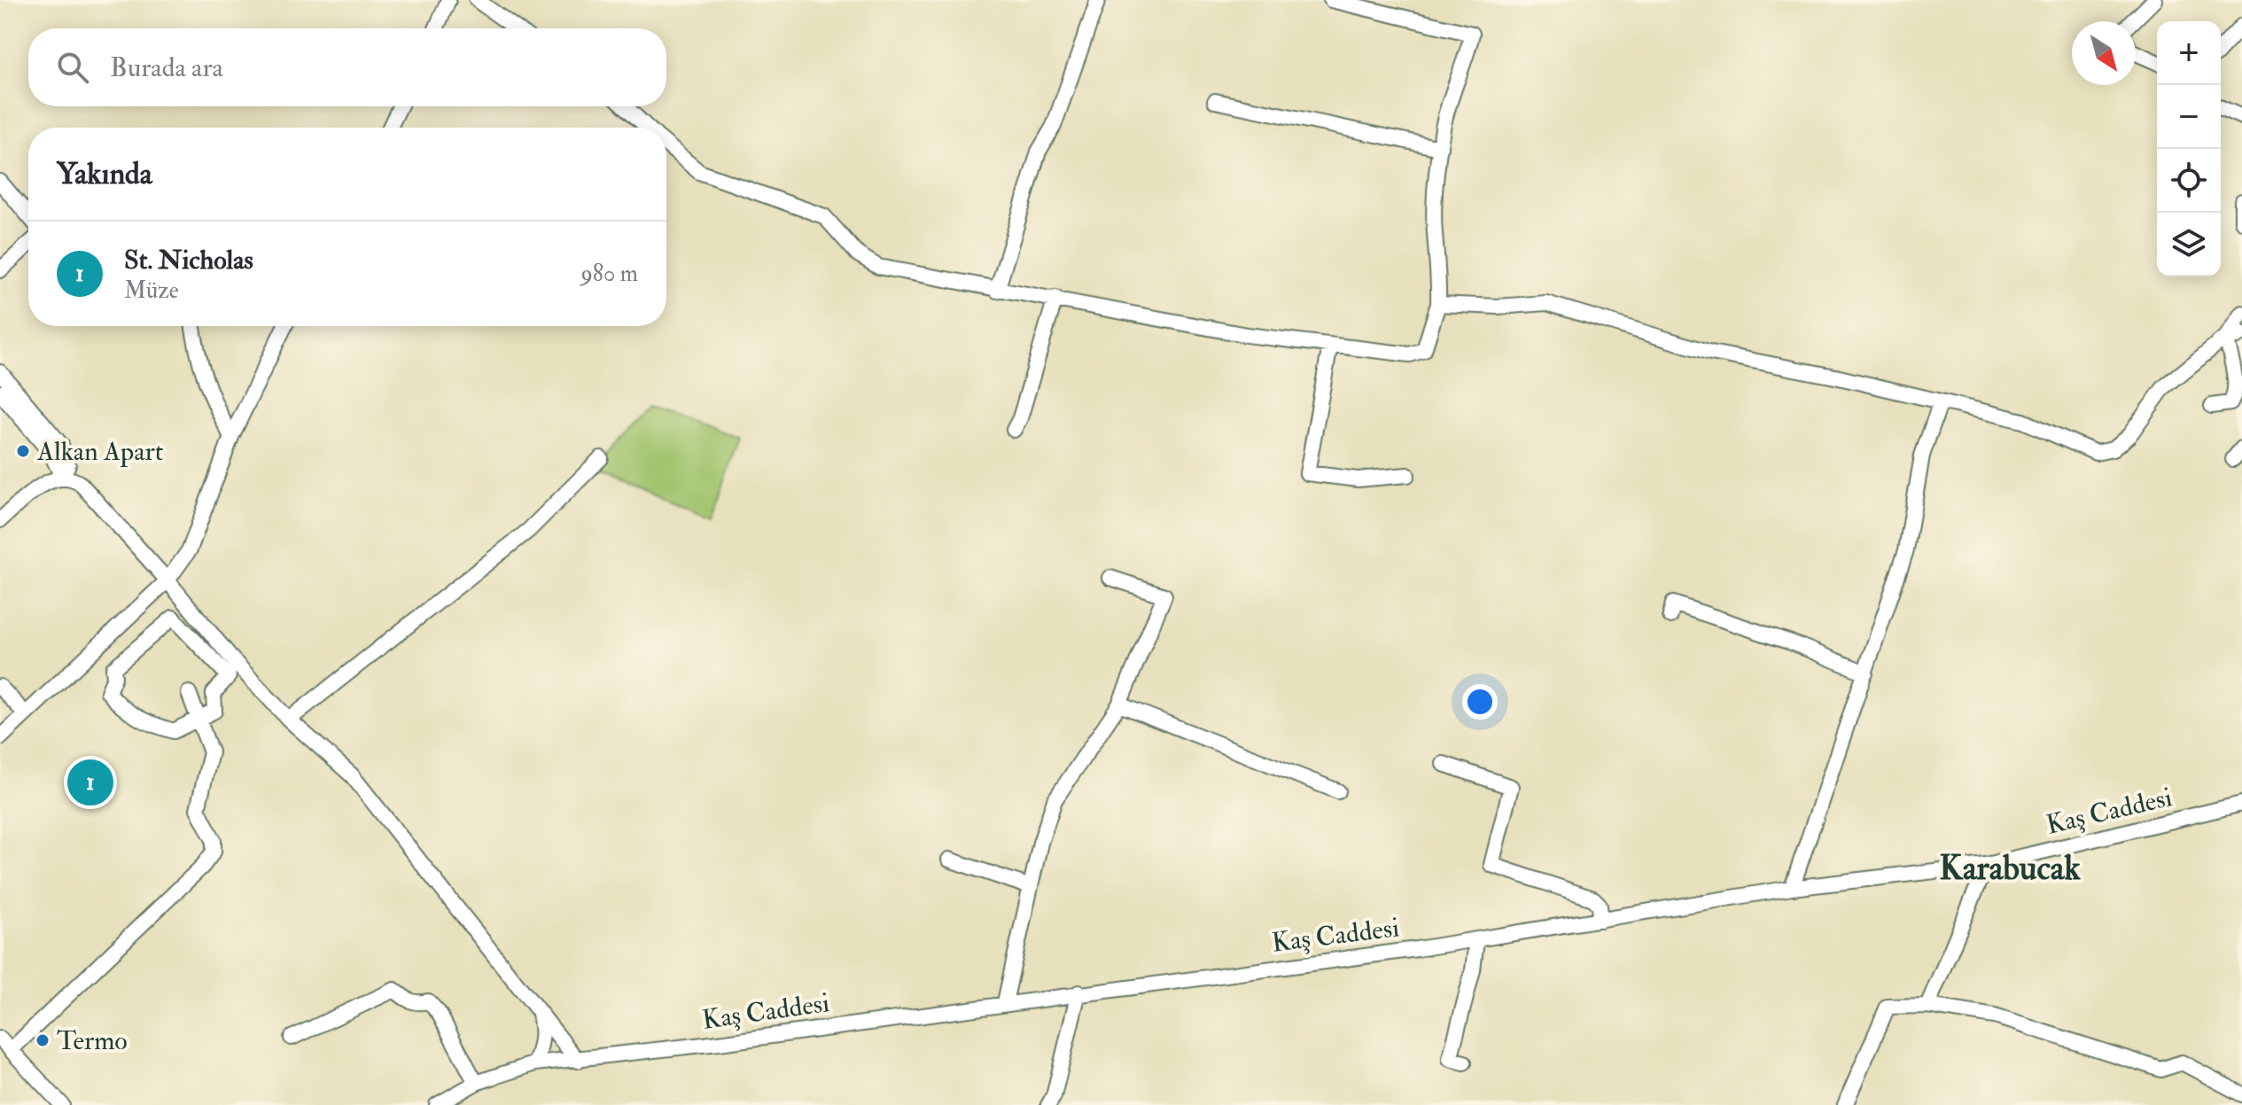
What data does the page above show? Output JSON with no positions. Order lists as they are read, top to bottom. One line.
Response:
{"streets":{"street":["Kaş Caddesi"]},"districts":["Karabucak"],"places":["Alkan Apart","Termo"],"north":"bottom right","page":{"map_buttons":["+","−"],"search":"Burada ara","heading":"Yakında","list":[{"mark":"1","name":"St. Nicholas","note":"Müze","value":"980 m"}],"pins":"1"}}
